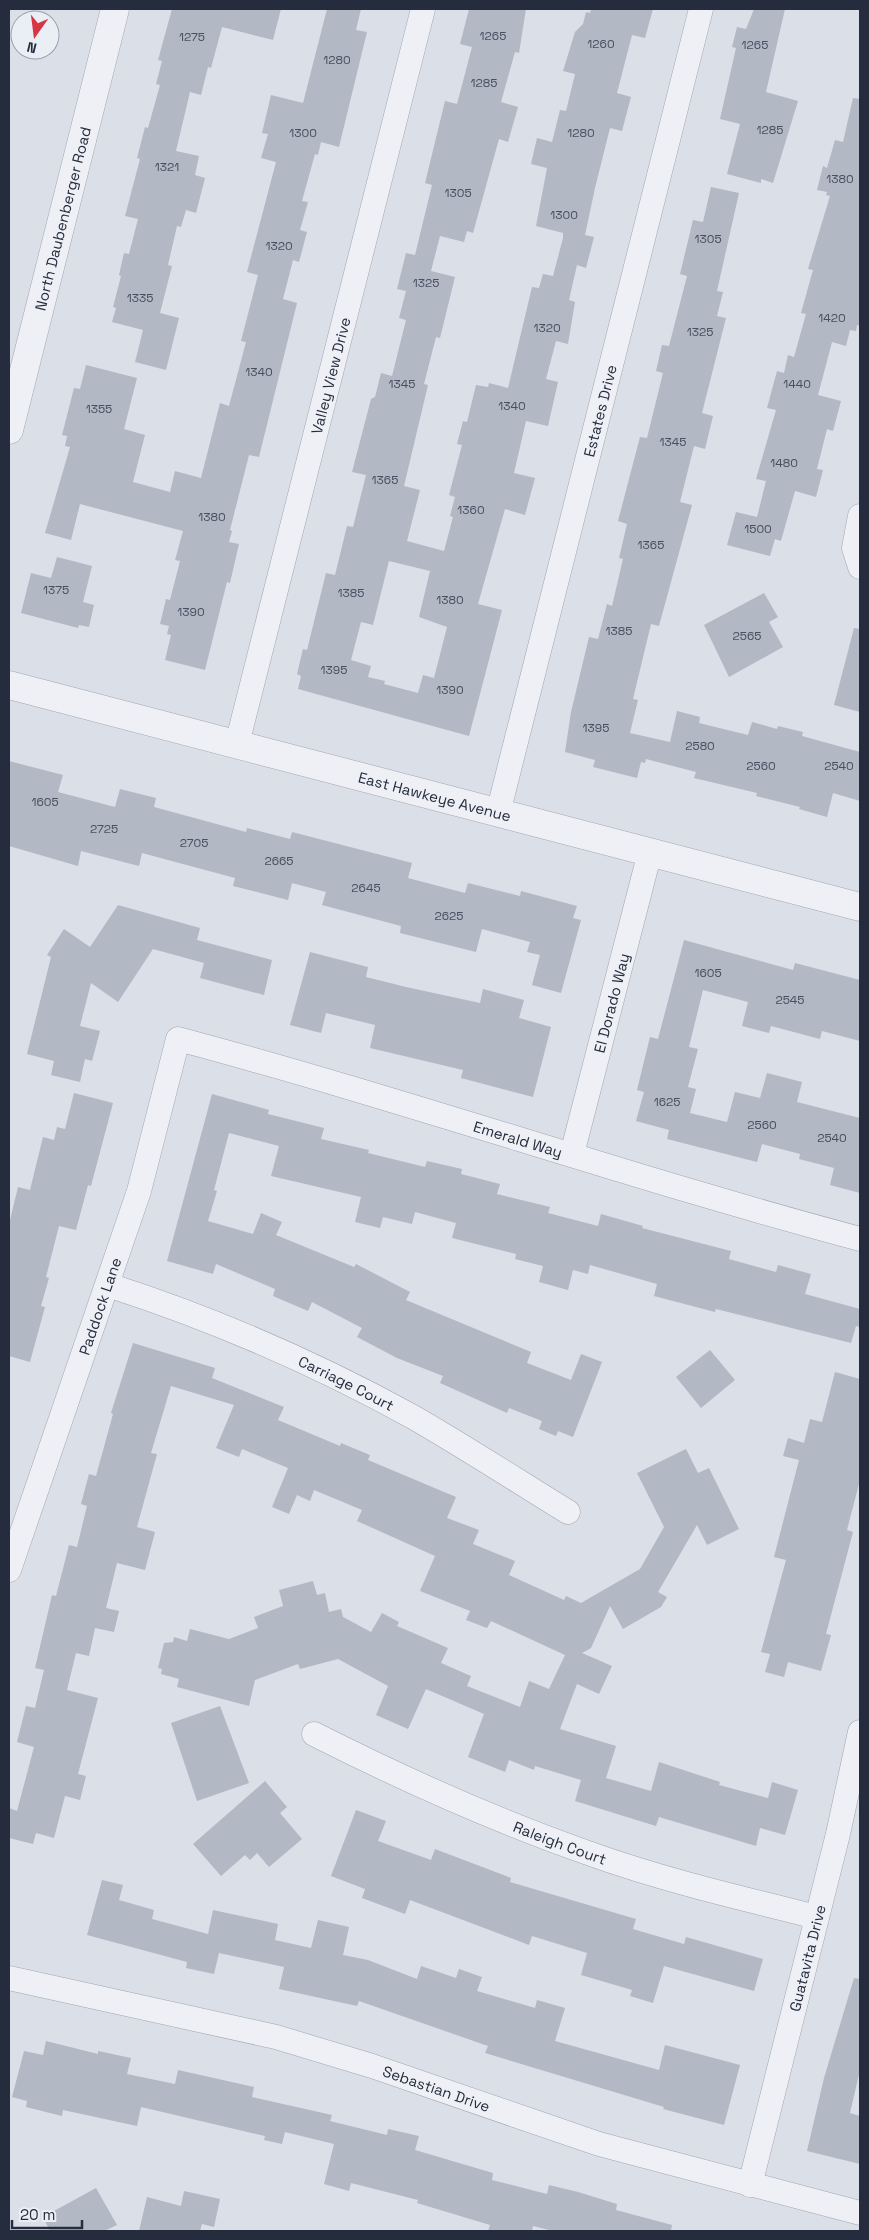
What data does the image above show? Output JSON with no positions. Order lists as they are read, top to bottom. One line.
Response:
{"streets":{"street":["North Daubenberger Road","Valley View Drive","Estates Drive","East Hawkeye Avenue","El Dorado Way","Emerald Way","Paddock Lane","Carriage Court","Raleigh Court","Guatavita Drive","Sebastian Drive"]},"crossings":[["Valley View Drive","East Hawkeye Avenue"],["Estates Drive","East Hawkeye Avenue"],["East Hawkeye Avenue","El Dorado Way"],["El Dorado Way","Emerald Way"],["Emerald Way","Paddock Lane"],["Paddock Lane","Carriage Court"],["Raleigh Court","Guatavita Drive"],["Guatavita Drive","Sebastian Drive"]],"house_numbers":["1265","1275","1260","1265","1280","1285","1285","1300","1280","1321","1380","1305","1300","1305","1320","1325","1335","1420","1320","1325","1340","1345","1440","1340","1355","1345","1480","1365","1360","1380","1500","1365","1375","1385","1380","1390","1385","2565","1395","1390","1395","2580","2560","2540","1605","2725","2705","2665","2645","2625","1605","2545","1625","2560","2540"],"scale_bar":"20 m","north":"bottom"}
